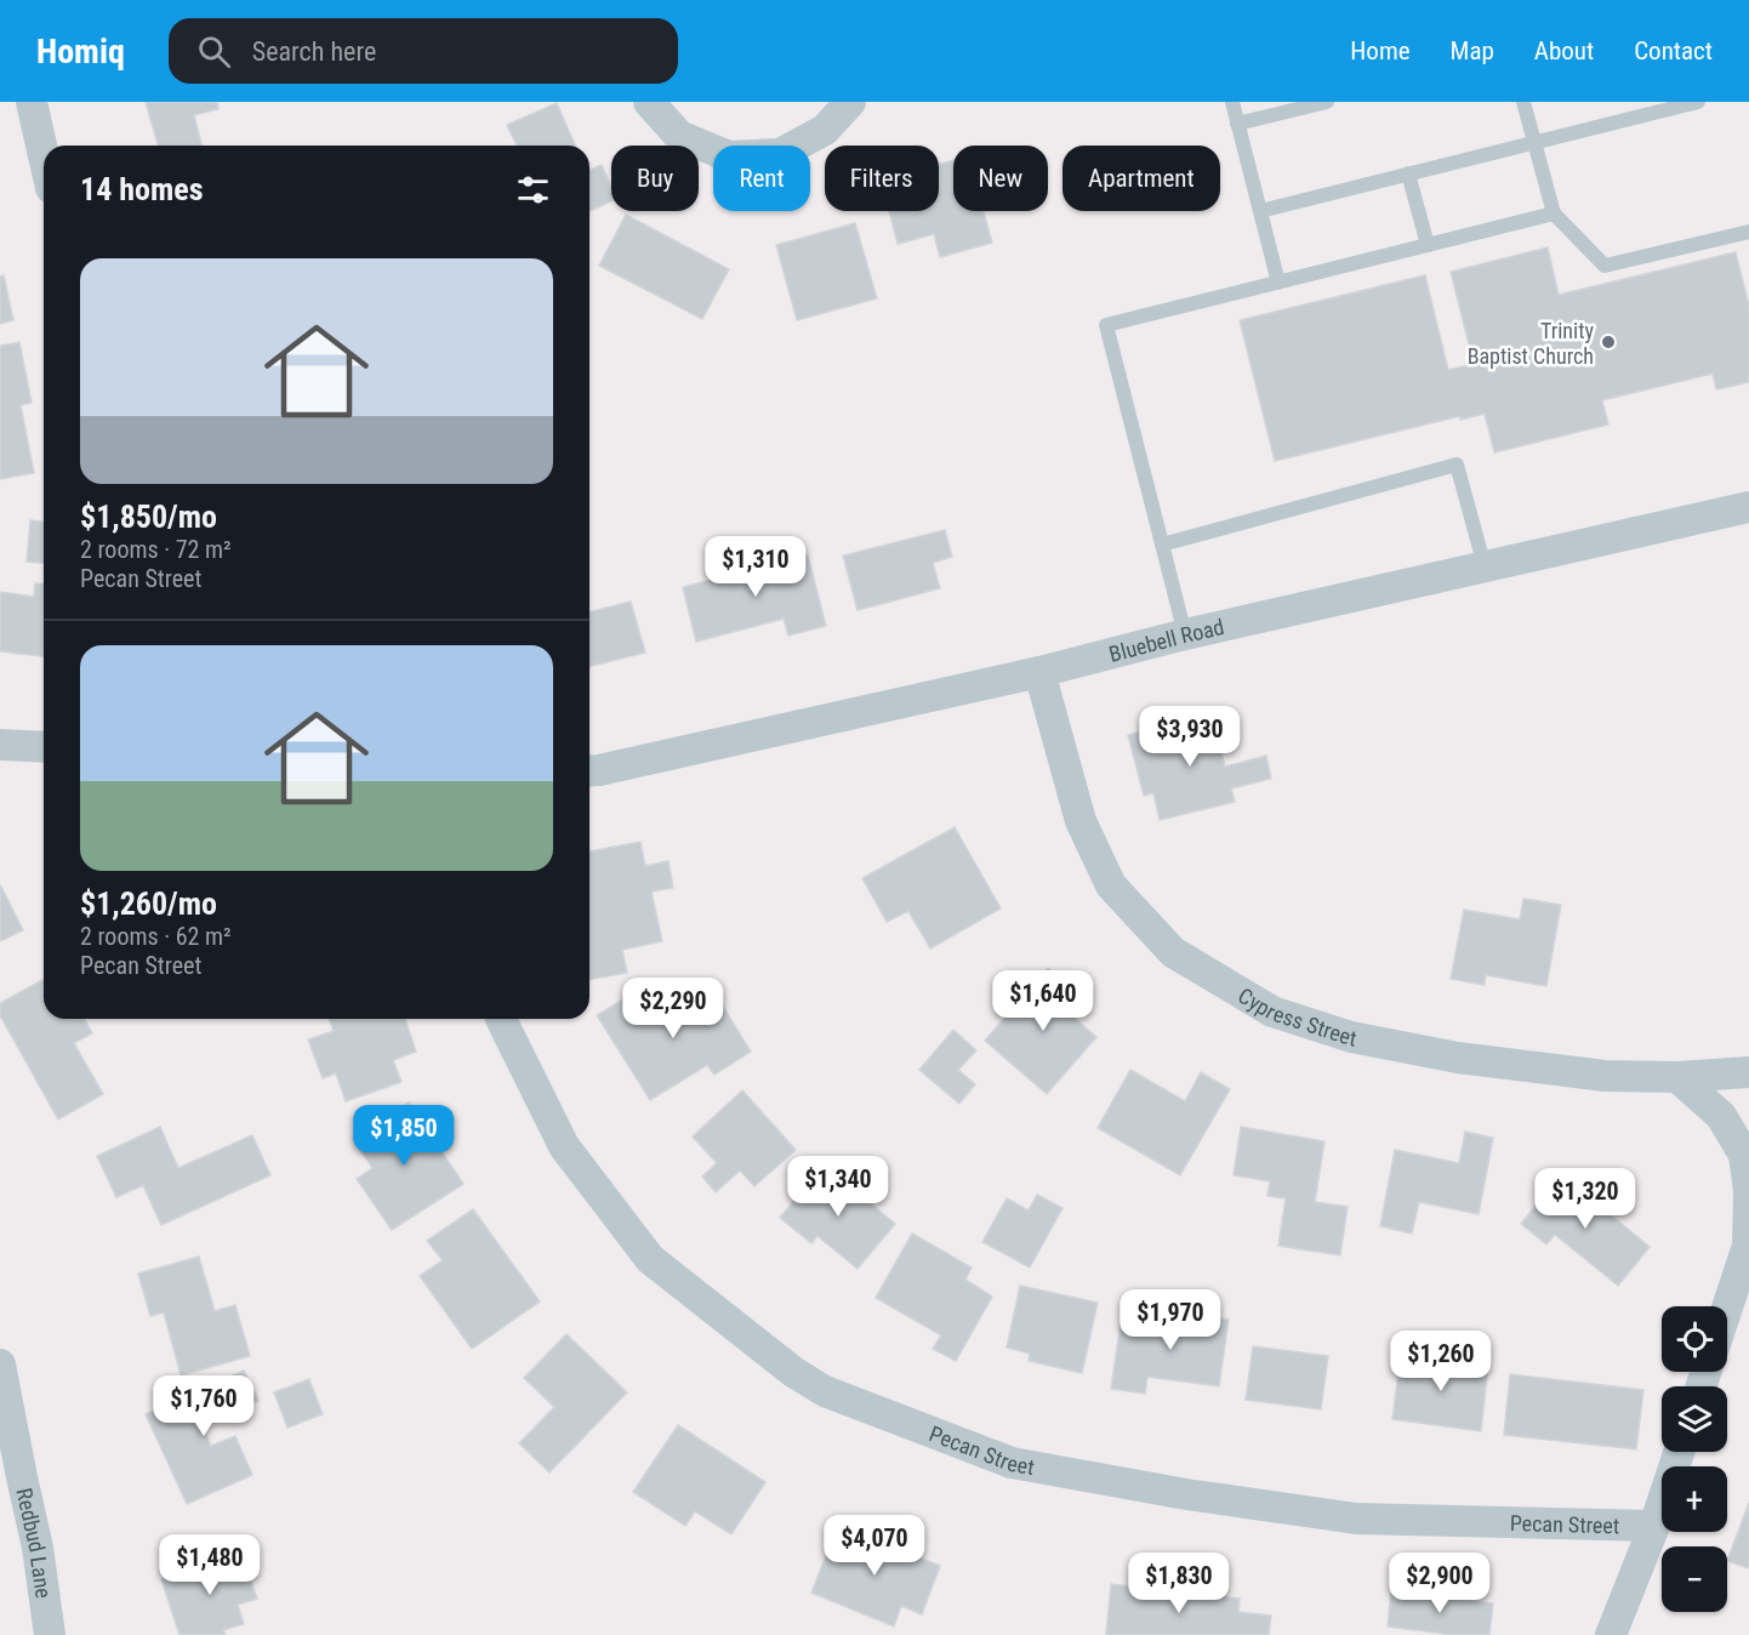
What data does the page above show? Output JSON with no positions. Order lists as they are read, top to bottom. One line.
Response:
{"streets":{"street":["Bluebell Road","Cypress Street","Pecan Street","Redbud Lane"]},"crossings":[["Bluebell Road","Cypress Street"]],"places":["Trinity Baptist Church"],"page":{"header":"Homiq","search":"Search here","nav":["Home","Map","About","Contact"],"chip":["Buy","Rent","Filters","New","Apartment"],"heading":"14 homes","list":[{"name":"$1,850/mo","note":"2 rooms · 72 m² · Pecan Street"},{"name":"$1,260/mo","note":"2 rooms · 62 m² · Pecan Street"}],"price":["$1,310","$3,930","$1,640","$2,290","$1,850","$1,340","$1,320","$1,970","$1,260","$1,760","$4,070","$1,480","$1,830","$2,900"],"map_buttons":["+","−"]}}
